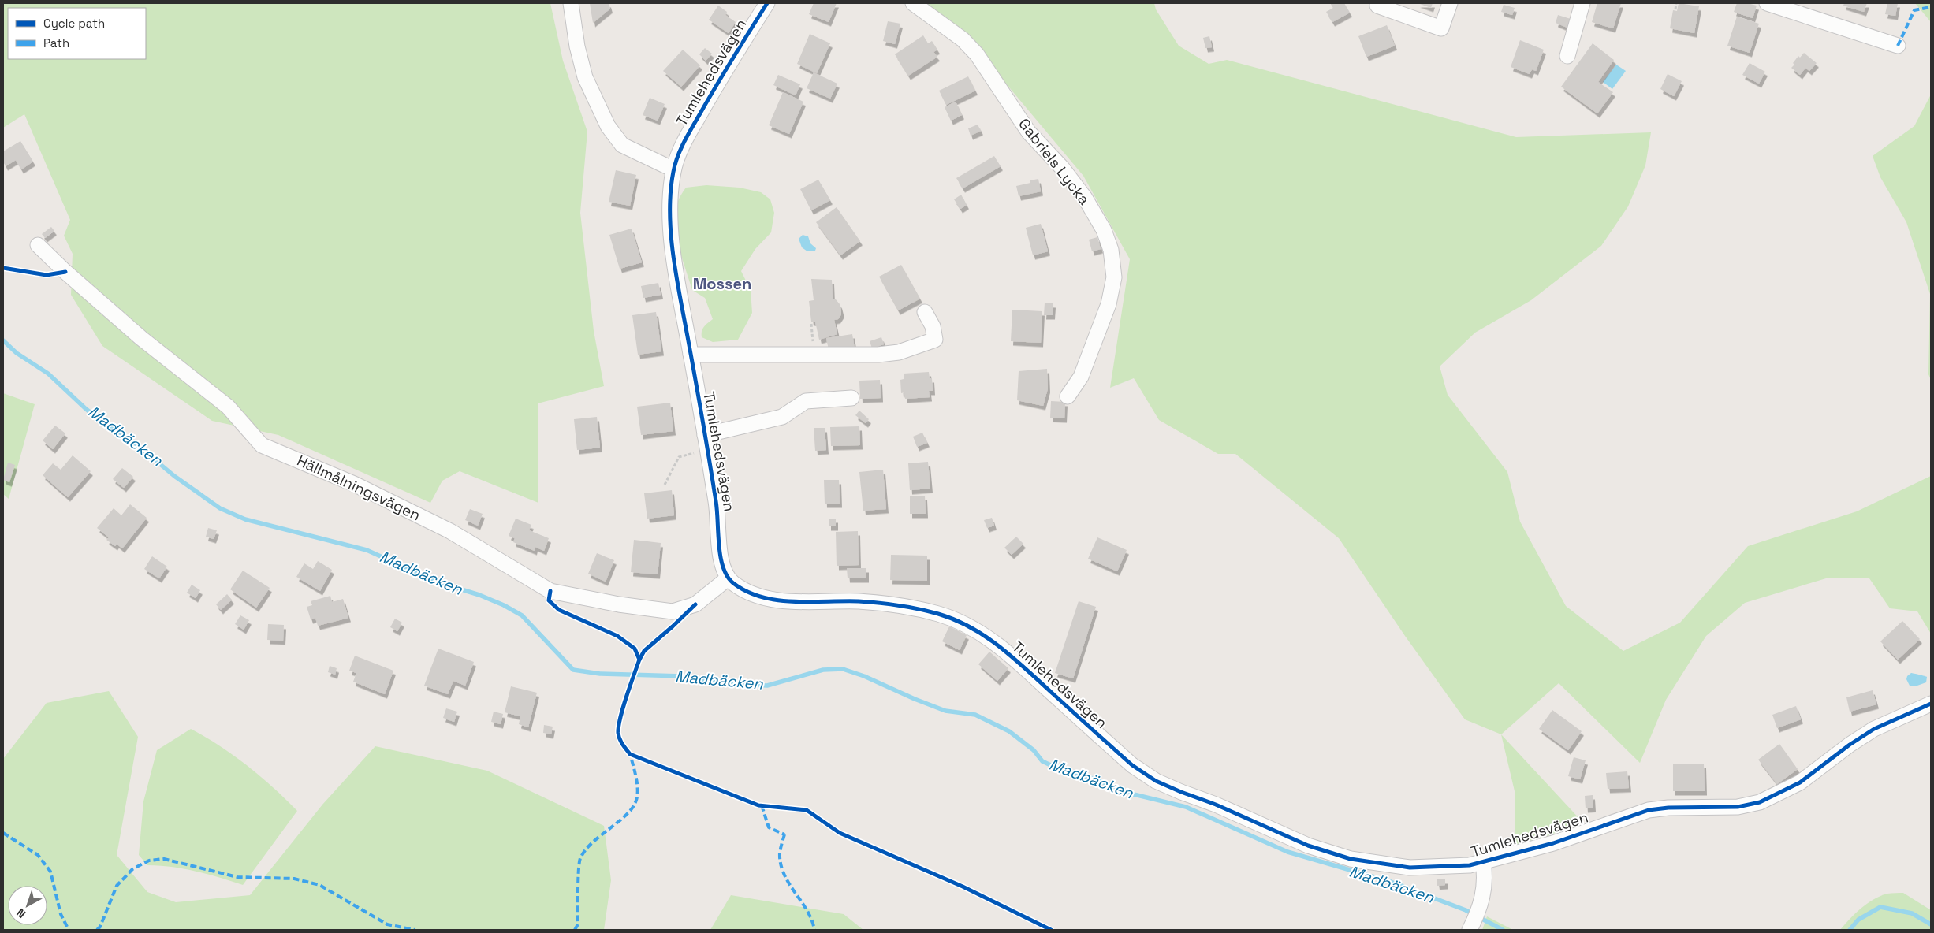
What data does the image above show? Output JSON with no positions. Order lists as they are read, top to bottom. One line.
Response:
{"streets":{"street":["Tumlehedsvägen","Gabriels Lycka","Hällmålningsvägen"]},"crossings":[["Tumlehedsvägen","Hällmålningsvägen"]],"districts":["Mossen"],"water":["Madbäcken"],"legend":["Cycle path","Path"],"north":"bottom left"}
